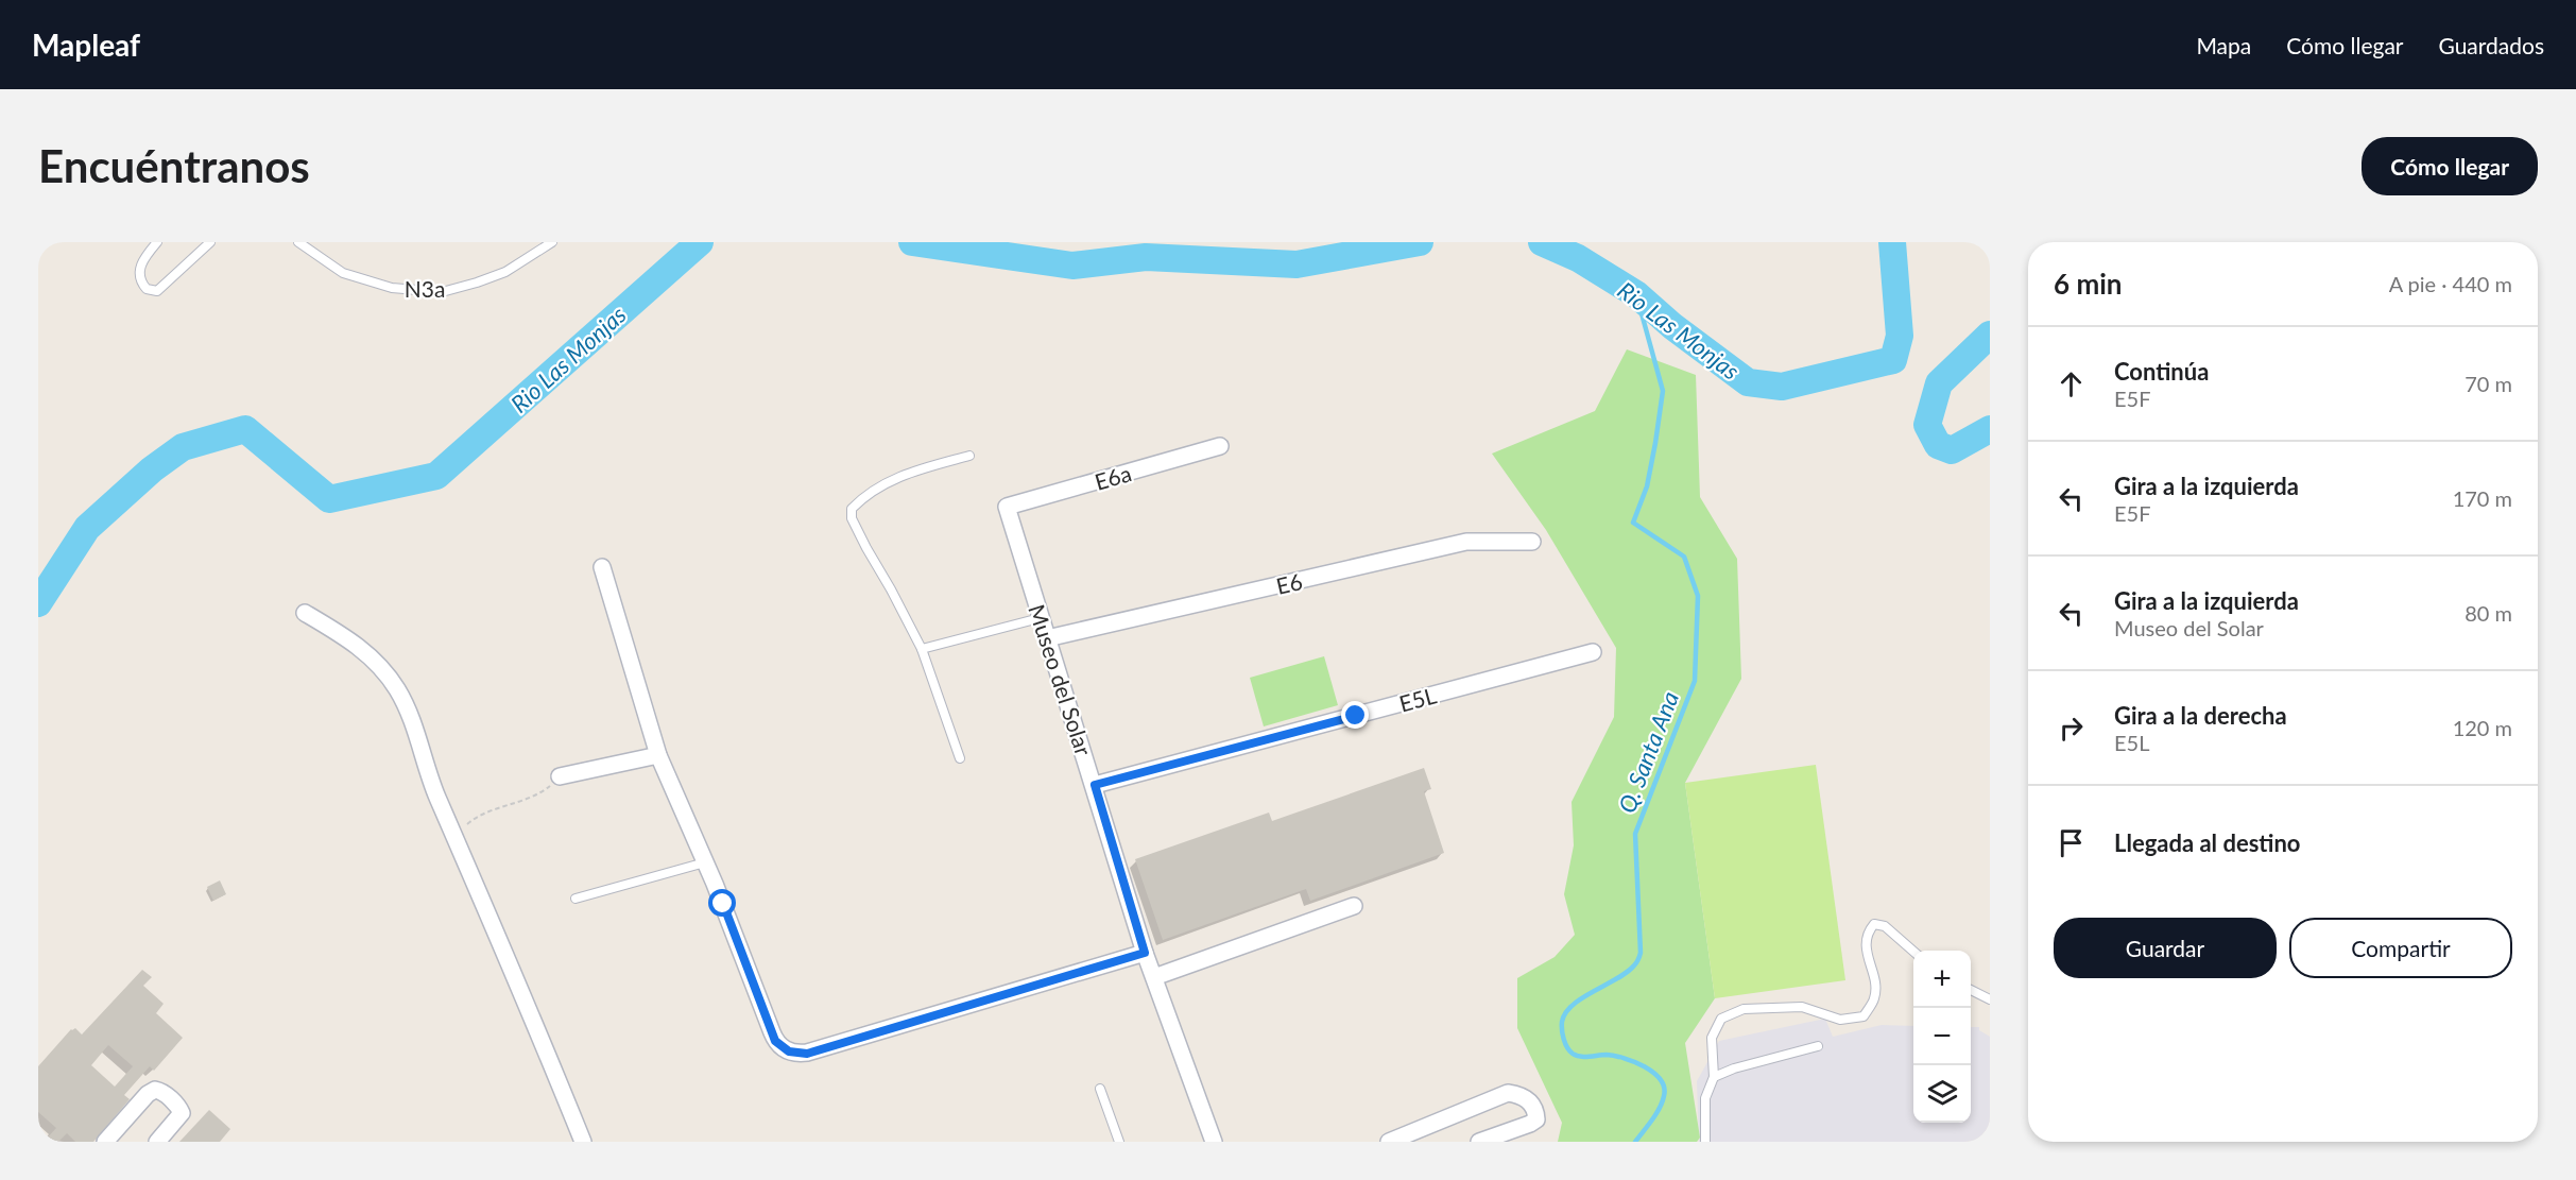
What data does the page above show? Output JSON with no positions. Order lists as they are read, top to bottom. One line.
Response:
{"streets":{"street":["E6a","E6","Museo del Solar","E5L"],"lane":["N3a"]},"crossings":[["E6a","Museo del Solar"],["E6","Museo del Solar"],["Museo del Solar","E5L"]],"water":["Rio Las Monjas","Q. Santa Ana"],"page":{"header":"Mapleaf","nav":["Mapa","Cómo llegar","Guardados"],"buttons":["Cómo llegar",["Guardar","Compartir"]],"title":"Encuéntranos","heading":["6 min","A pie · 440 m"],"list":[["Continúa","E5F","70 m"],["Gira a la izquierda","E5F","170 m"],["Gira a la izquierda","Museo del Solar","80 m"],["Gira a la derecha","E5L","120 m"],"Llegada al destino"],"map_buttons":["+","−"]}}
